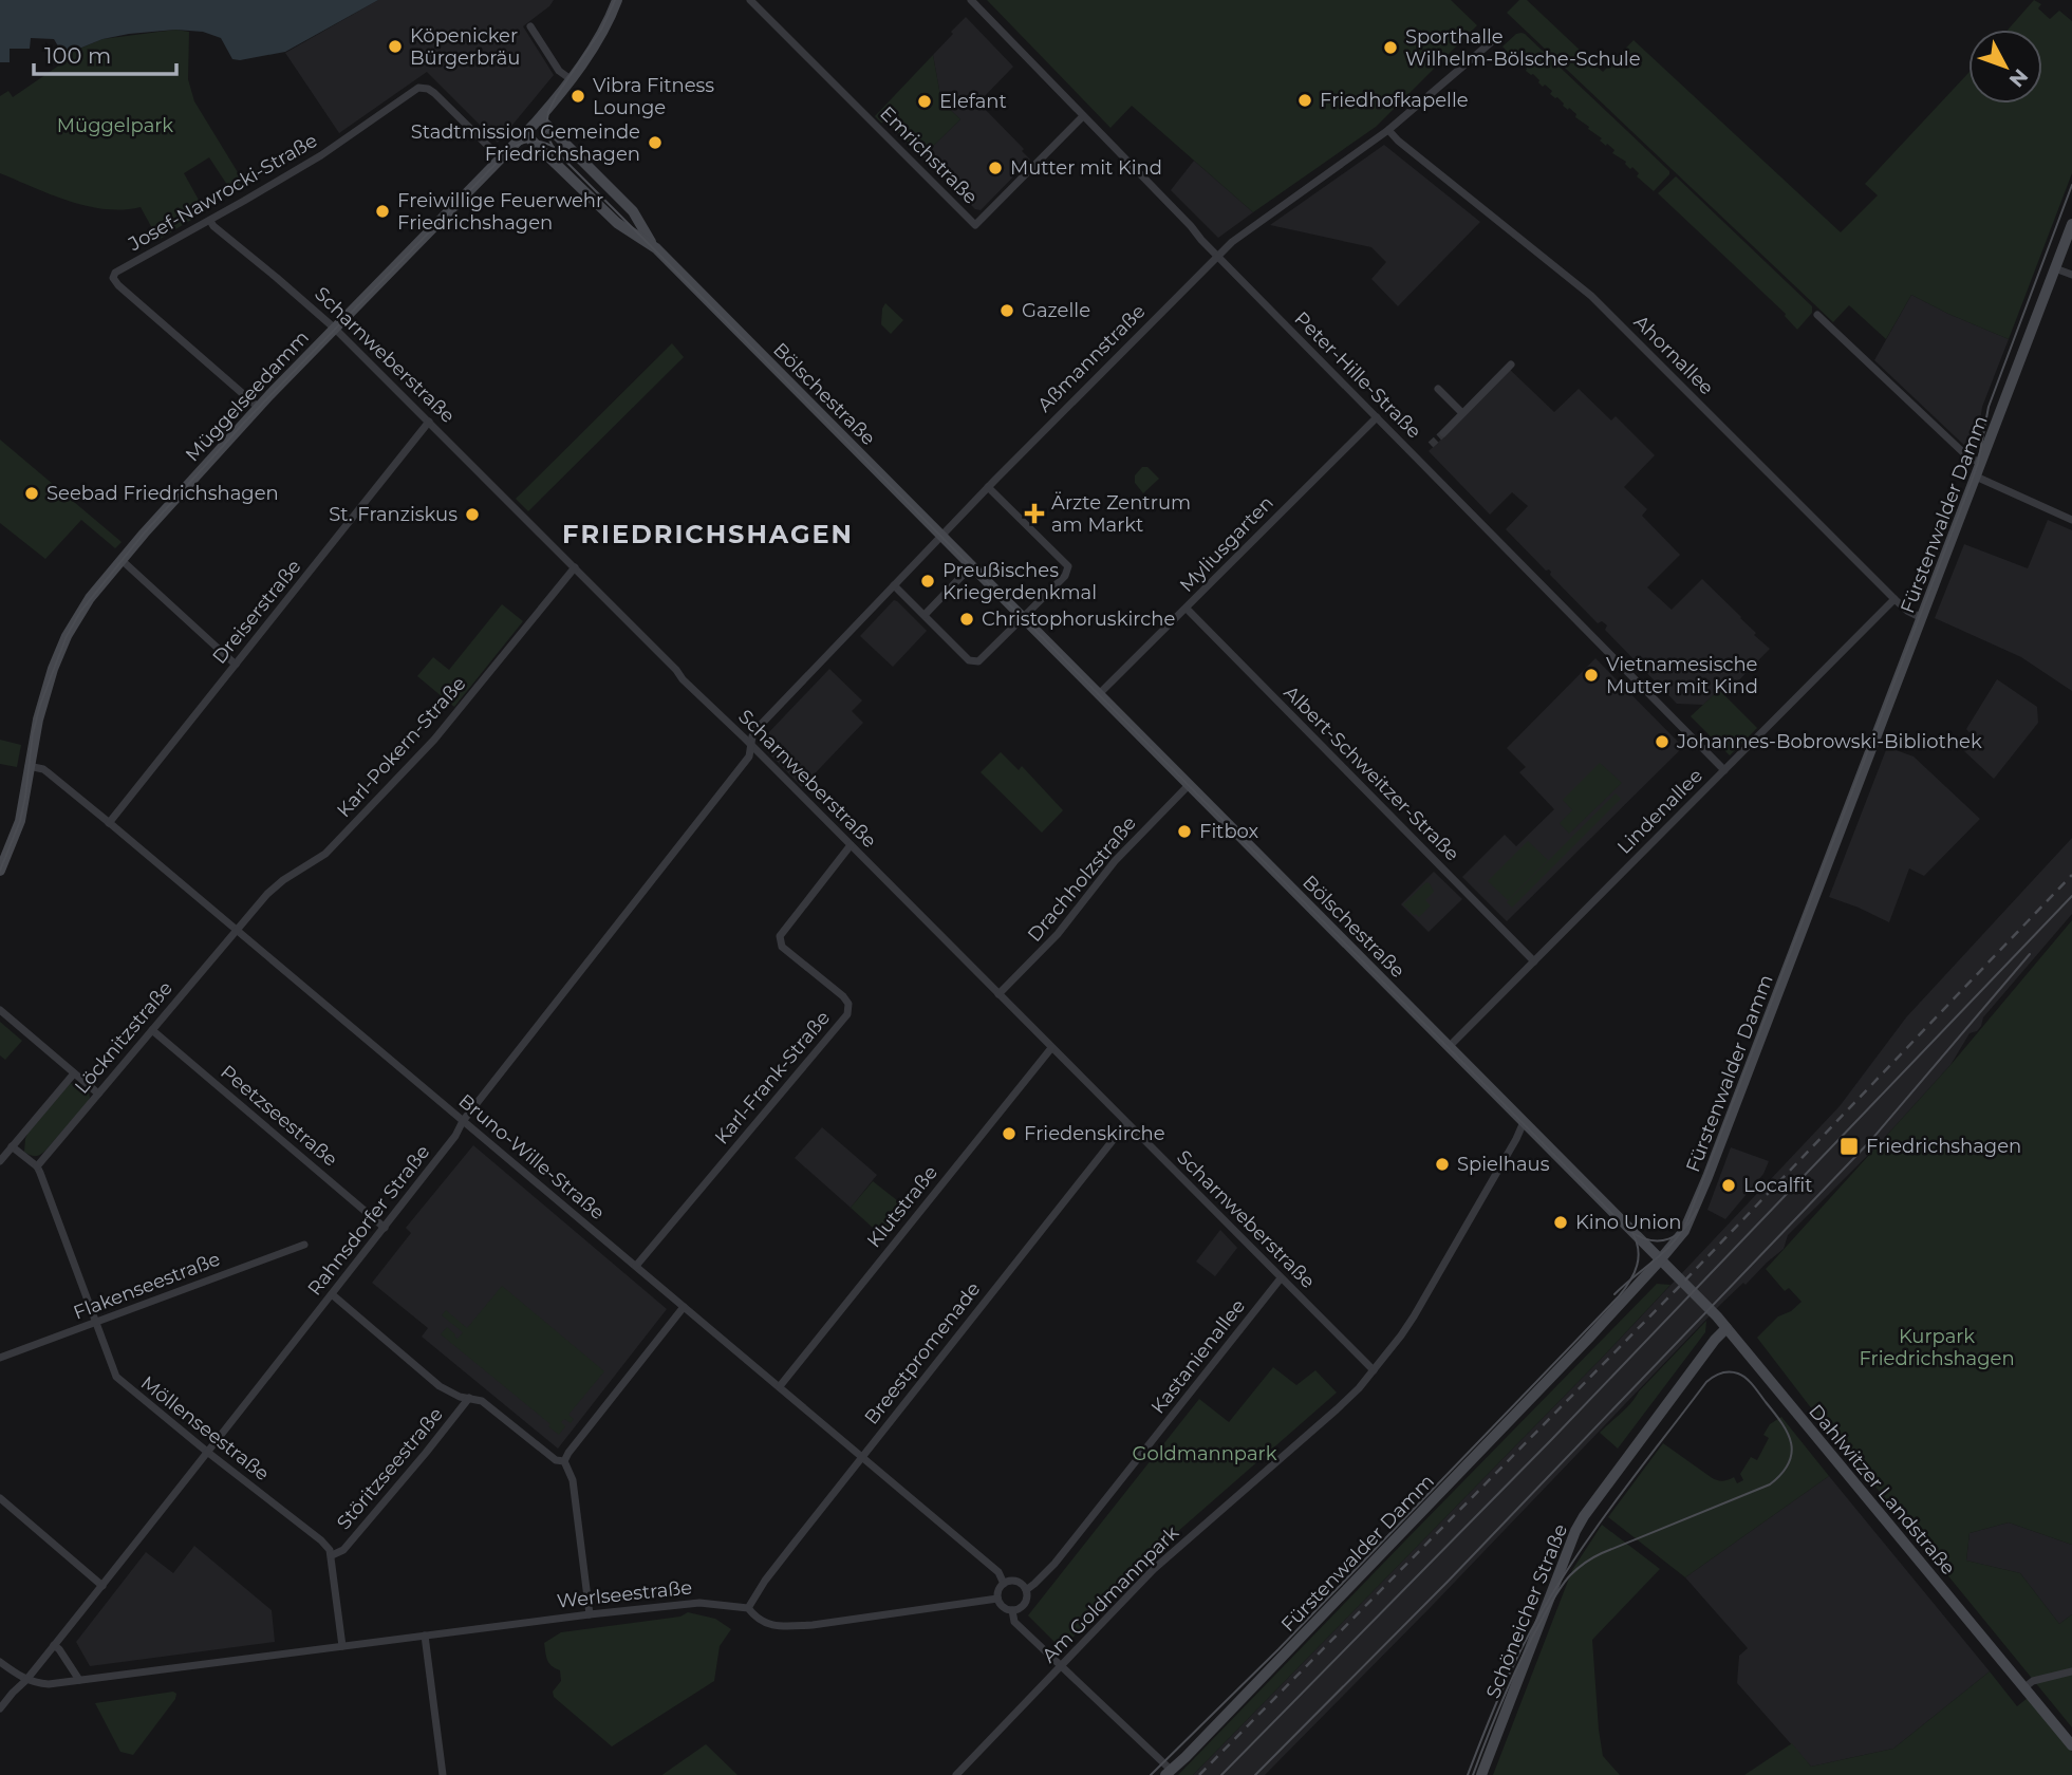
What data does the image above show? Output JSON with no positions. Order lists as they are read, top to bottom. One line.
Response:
{"streets":{"main road":["Bölschestraße","Müggelseedamm","Fürstenwalder Damm","Dahlwitzer Landstraße","Schöneicher Straße"],"street":["Emrichstraße","Josef-Nawrocki-Straße","Scharnweberstraße","Ahornallee","Aßmannstraße","Peter-Hille-Straße","Myliusgarten","Dreiserstraße","Karl-Pokern-Straße","Albert-Schweitzer-Straße","Lindenallee","Drachholzstraße","Löcknitzstraße","Karl-Frank-Straße","Peetzseestraße","Bruno-Wille-Straße","Klutstraße","Rahnsdorfer Straße","Flakenseestraße","Breestpromenade","Kastanienallee","Möllenseestraße","Störitzseestraße","Werlseestraße","Am Goldmannpark"]},"crossings":[["Emrichstraße","Peter-Hille-Straße"],["Josef-Nawrocki-Straße","Scharnweberstraße"],["Josef-Nawrocki-Straße","Müggelseedamm"],["Scharnweberstraße","Aßmannstraße"],["Scharnweberstraße","Müggelseedamm"],["Scharnweberstraße","Dreiserstraße"],["Scharnweberstraße","Karl-Pokern-Straße"],["Scharnweberstraße","Drachholzstraße"],["Scharnweberstraße","Karl-Frank-Straße"],["Scharnweberstraße","Klutstraße"],["Scharnweberstraße","Rahnsdorfer Straße"],["Scharnweberstraße","Breestpromenade"],["Scharnweberstraße","Kastanienallee"],["Scharnweberstraße","Am Goldmannpark"],["Ahornallee","Aßmannstraße"],["Ahornallee","Fürstenwalder Damm"],["Ahornallee","Lindenallee"],["Aßmannstraße","Peter-Hille-Straße"],["Aßmannstraße","Bölschestraße"],["Aßmannstraße","Rahnsdorfer Straße"],["Peter-Hille-Straße","Myliusgarten"],["Peter-Hille-Straße","Lindenallee"],["Bölschestraße","Müggelseedamm"],["Bölschestraße","Fürstenwalder Damm"],["Bölschestraße","Myliusgarten"],["Bölschestraße","Lindenallee"],["Bölschestraße","Drachholzstraße"],["Bölschestraße","Dahlwitzer Landstraße"],["Bölschestraße","Am Goldmannpark"],["Müggelseedamm","Bruno-Wille-Straße"],["Fürstenwalder Damm","Dahlwitzer Landstraße"],["Myliusgarten","Albert-Schweitzer-Straße"],["Dreiserstraße","Bruno-Wille-Straße"],["Karl-Pokern-Straße","Löcknitzstraße"],["Karl-Pokern-Straße","Bruno-Wille-Straße"],["Albert-Schweitzer-Straße","Lindenallee"],["Löcknitzstraße","Peetzseestraße"],["Löcknitzstraße","Bruno-Wille-Straße"],["Löcknitzstraße","Möllenseestraße"],["Karl-Frank-Straße","Bruno-Wille-Straße"],["Peetzseestraße","Rahnsdorfer Straße"],["Bruno-Wille-Straße","Klutstraße"],["Bruno-Wille-Straße","Rahnsdorfer Straße"],["Bruno-Wille-Straße","Breestpromenade"],["Bruno-Wille-Straße","Kastanienallee"],["Bruno-Wille-Straße","Werlseestraße"],["Rahnsdorfer Straße","Möllenseestraße"],["Rahnsdorfer Straße","Werlseestraße"],["Flakenseestraße","Möllenseestraße"],["Breestpromenade","Werlseestraße"],["Kastanienallee","Werlseestraße"],["Möllenseestraße","Störitzseestraße"],["Dahlwitzer Landstraße","Schöneicher Straße"]],"districts":["FRIEDRICHSHAGEN"],"parks":["Müggelpark","Kurpark Friedrichshagen","Goldmannpark"],"places":{"other":["Köpenicker Bürgerbräu","Sporthalle Wilhelm-Bölsche-Schule","Vibra Fitness Lounge","Friedhofkapelle","Elefant","Stadtmission Gemeinde Friedrichshagen","Mutter mit Kind","Freiwillige Feuerwehr Friedrichshagen","Gazelle","Seebad Friedrichshagen","St. Franziskus","Preußisches Kriegerdenkmal","Christophoruskirche","Vietnamesische Mutter mit Kind","Johannes-Bobrowski-Bibliothek","Fitbox","Friedenskirche","Spielhaus","Localfit","Kino Union"],"health":["Ärzte Zentrum am Markt"],"transit":["Friedrichshagen"]},"scale_bar":"100 m","north":"bottom right"}
